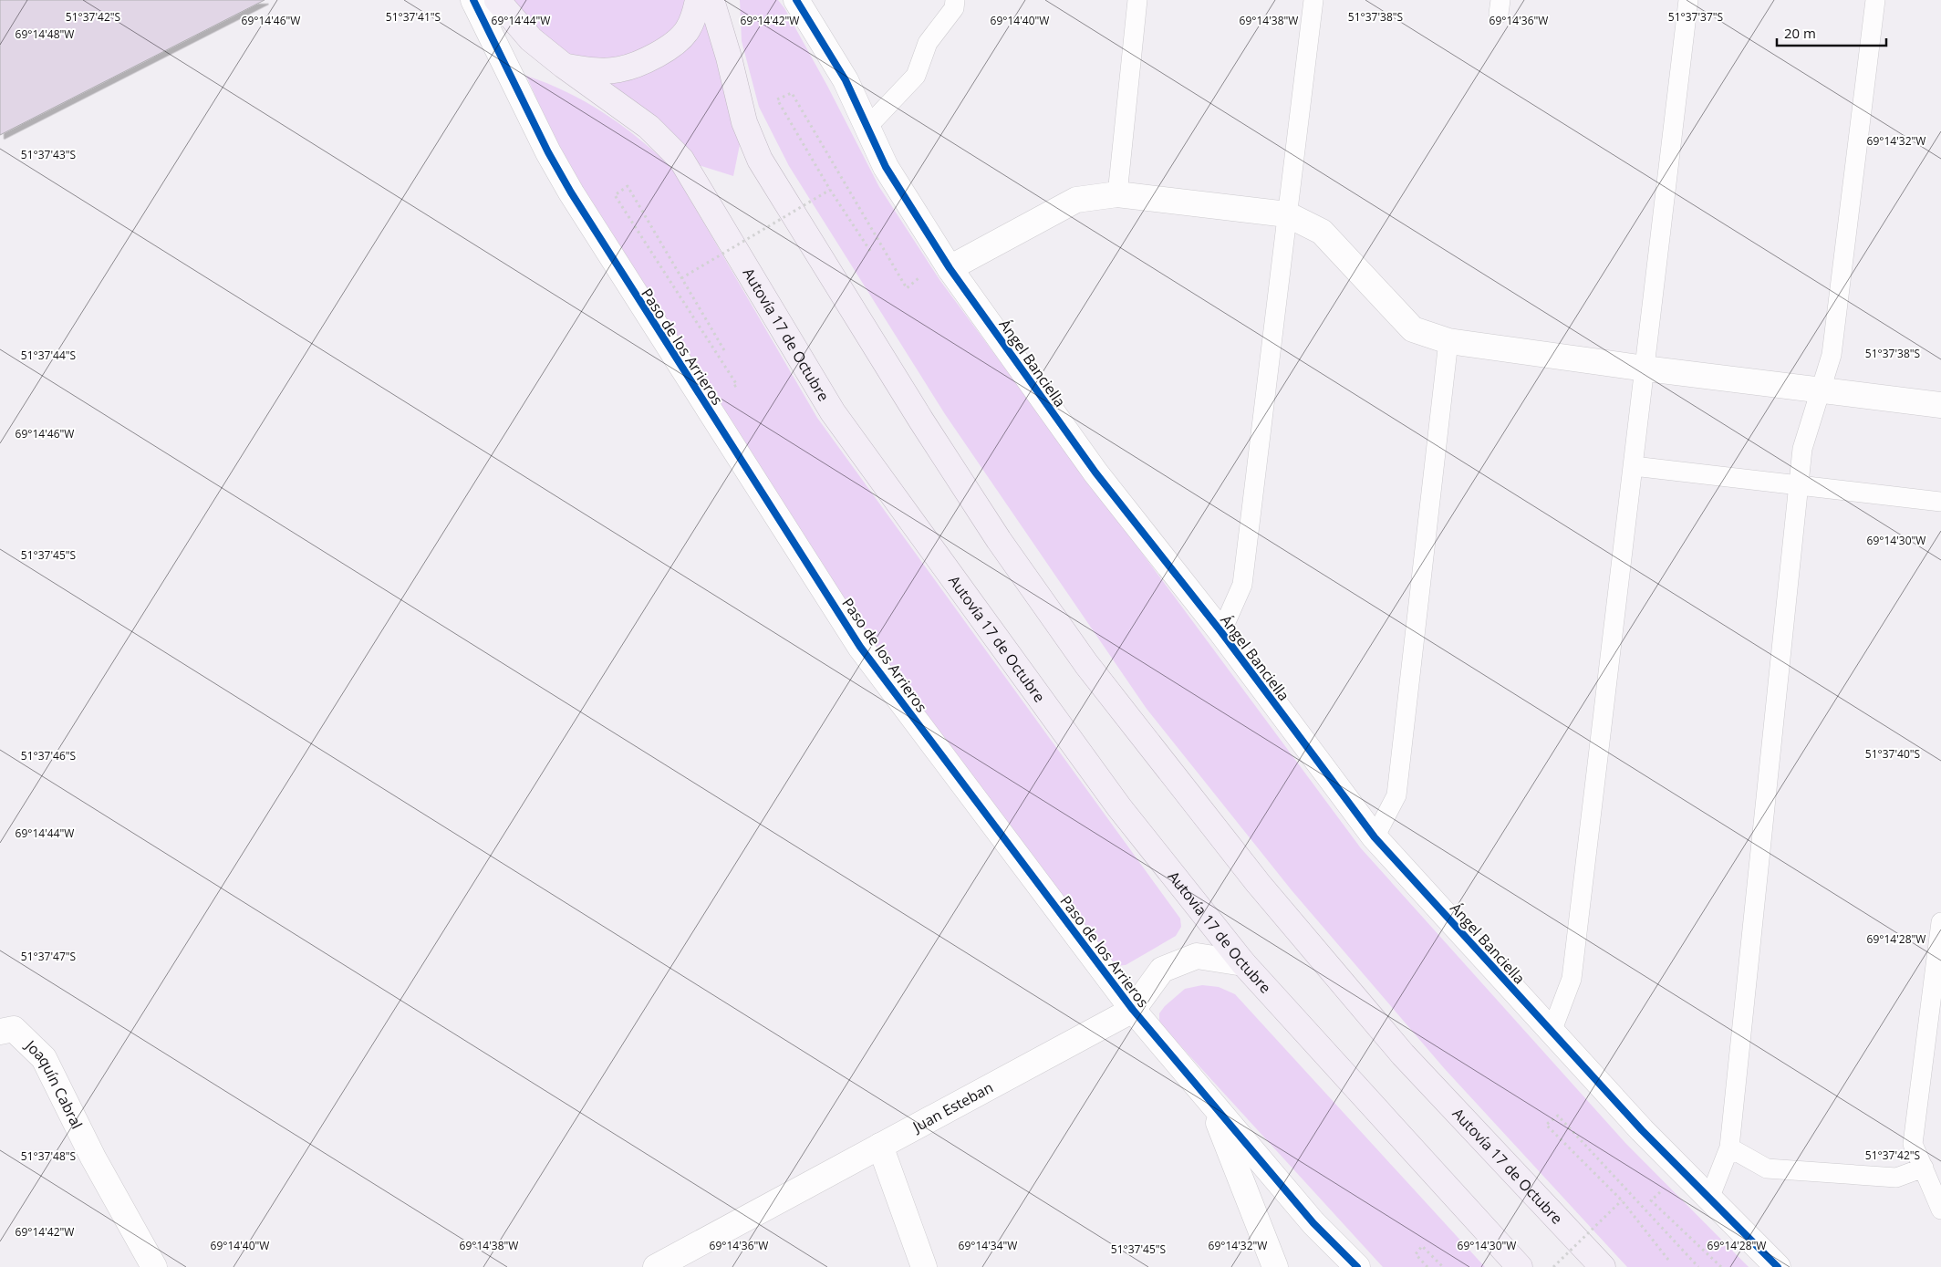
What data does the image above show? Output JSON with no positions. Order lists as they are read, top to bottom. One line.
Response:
{"streets":{"highway":["Autovía 17 de Octubre"],"street":["Paso de los Arrieros","Ángel Banciella","Joaquín Cabral","Juan Esteban"]},"crossings":[["Autovía 17 de Octubre","Juan Esteban"],["Paso de los Arrieros","Juan Esteban"]],"scale_bar":"20 m","coordinates":["51°37'42\"S","51°37'38\"S","51°37'37\"S","51°37'41\"S","69°14'46\"W","69°14'44\"W","69°14'42\"W","69°14'40\"W","69°14'38\"W","69°14'36\"W","69°14'48\"W","69°14'32\"W","51°37'43\"S","51°37'44\"S","69°14'30\"W","51°37'45\"S","51°37'40\"S","51°37'46\"S","69°14'28\"W","51°37'47\"S","51°37'48\"S","69°14'34\"W"]}
